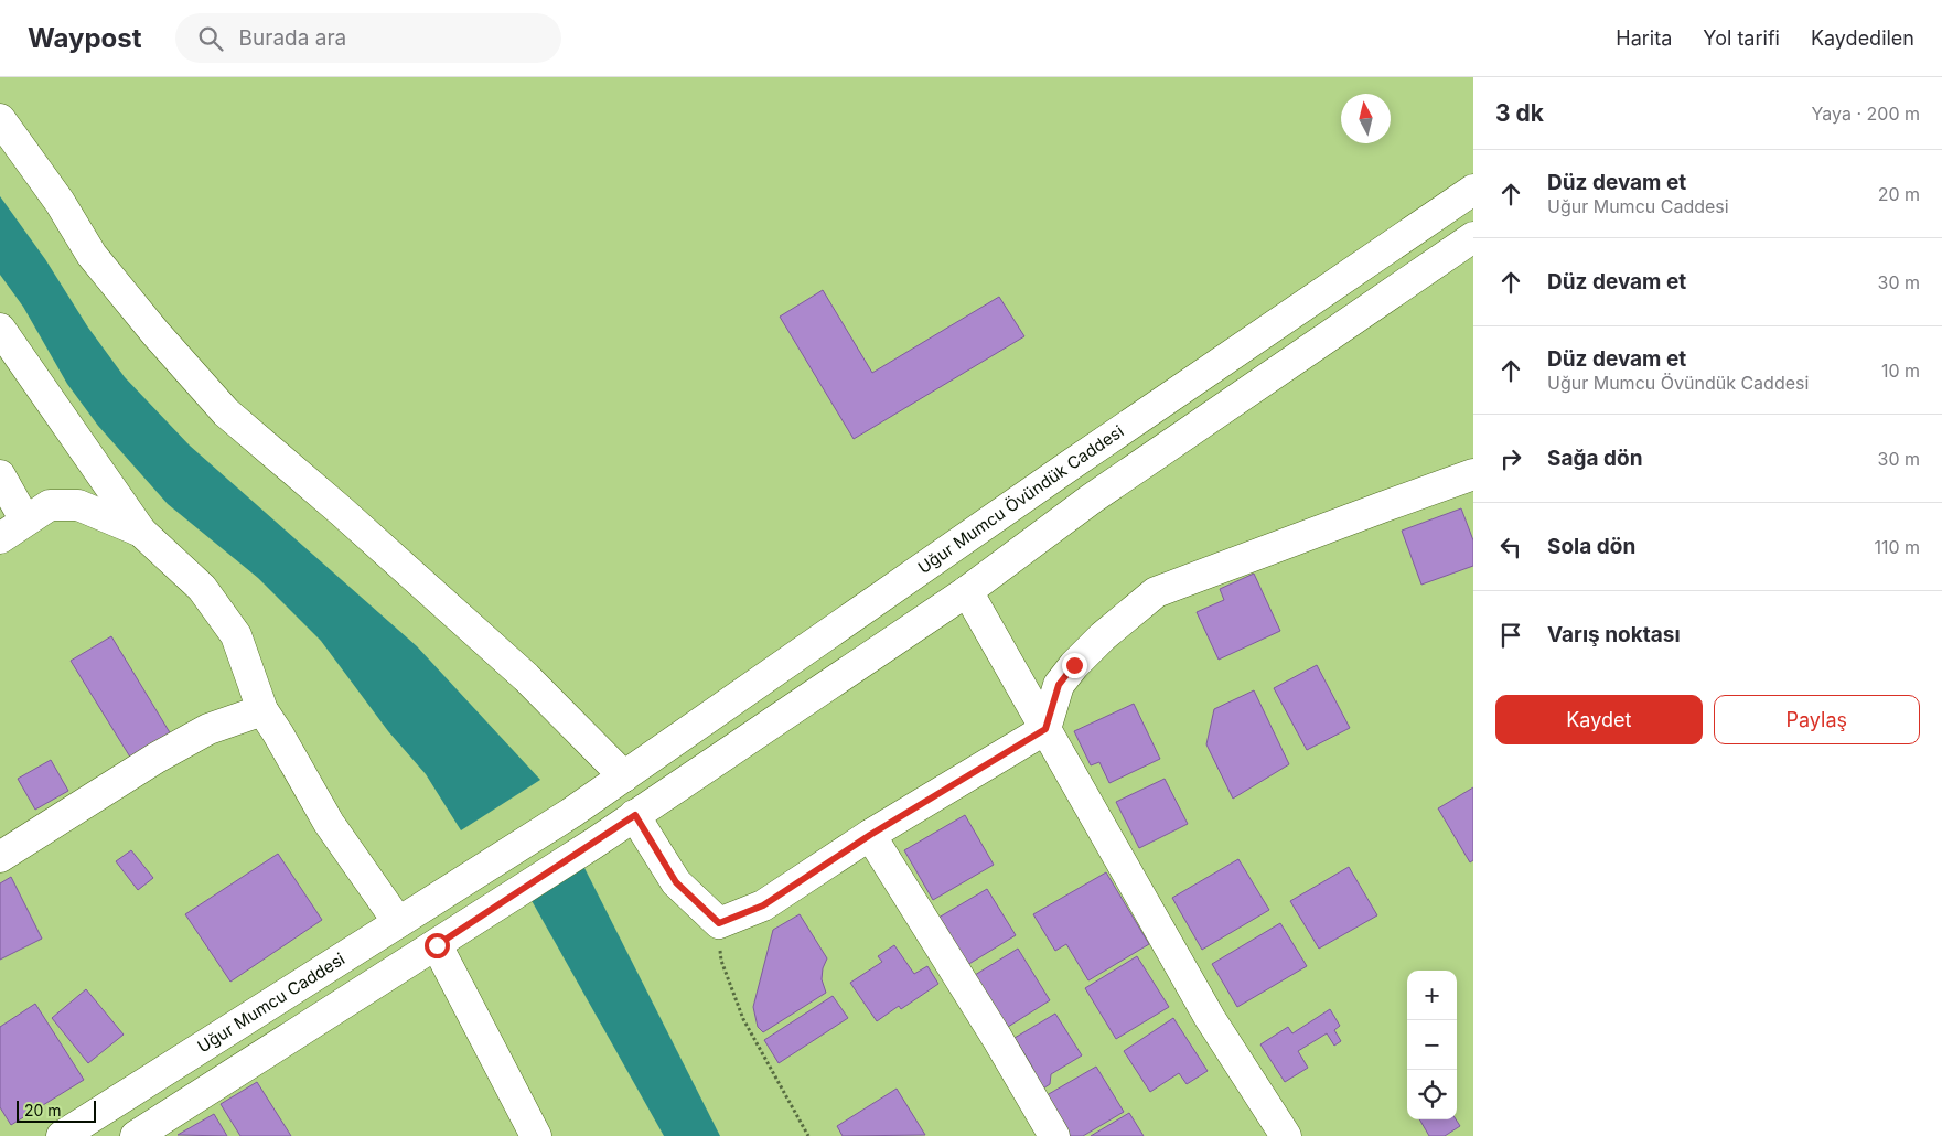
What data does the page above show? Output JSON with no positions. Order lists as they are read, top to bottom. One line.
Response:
{"streets":{"street":["Uğur Mumcu Övündük Caddesi","Uğur Mumcu Caddesi"]},"crossings":[["Uğur Mumcu Övündük Caddesi","Uğur Mumcu Caddesi"]],"scale_bar":"20 m","north":"top","page":{"header":"Waypost","search":"Burada ara","nav":["Harita","Yol tarifi","Kaydedilen"],"heading":["3 dk","Yaya · 200 m"],"list":[["Düz devam et","Uğur Mumcu Caddesi","20 m"],["Düz devam et","30 m"],["Düz devam et","Uğur Mumcu Övündük Caddesi","10 m"],["Sağa dön","30 m"],["Sola dön","110 m"],"Varış noktası"],"buttons":["Kaydet","Paylaş"],"map_buttons":["+","−"],"scale":"20 m"}}
